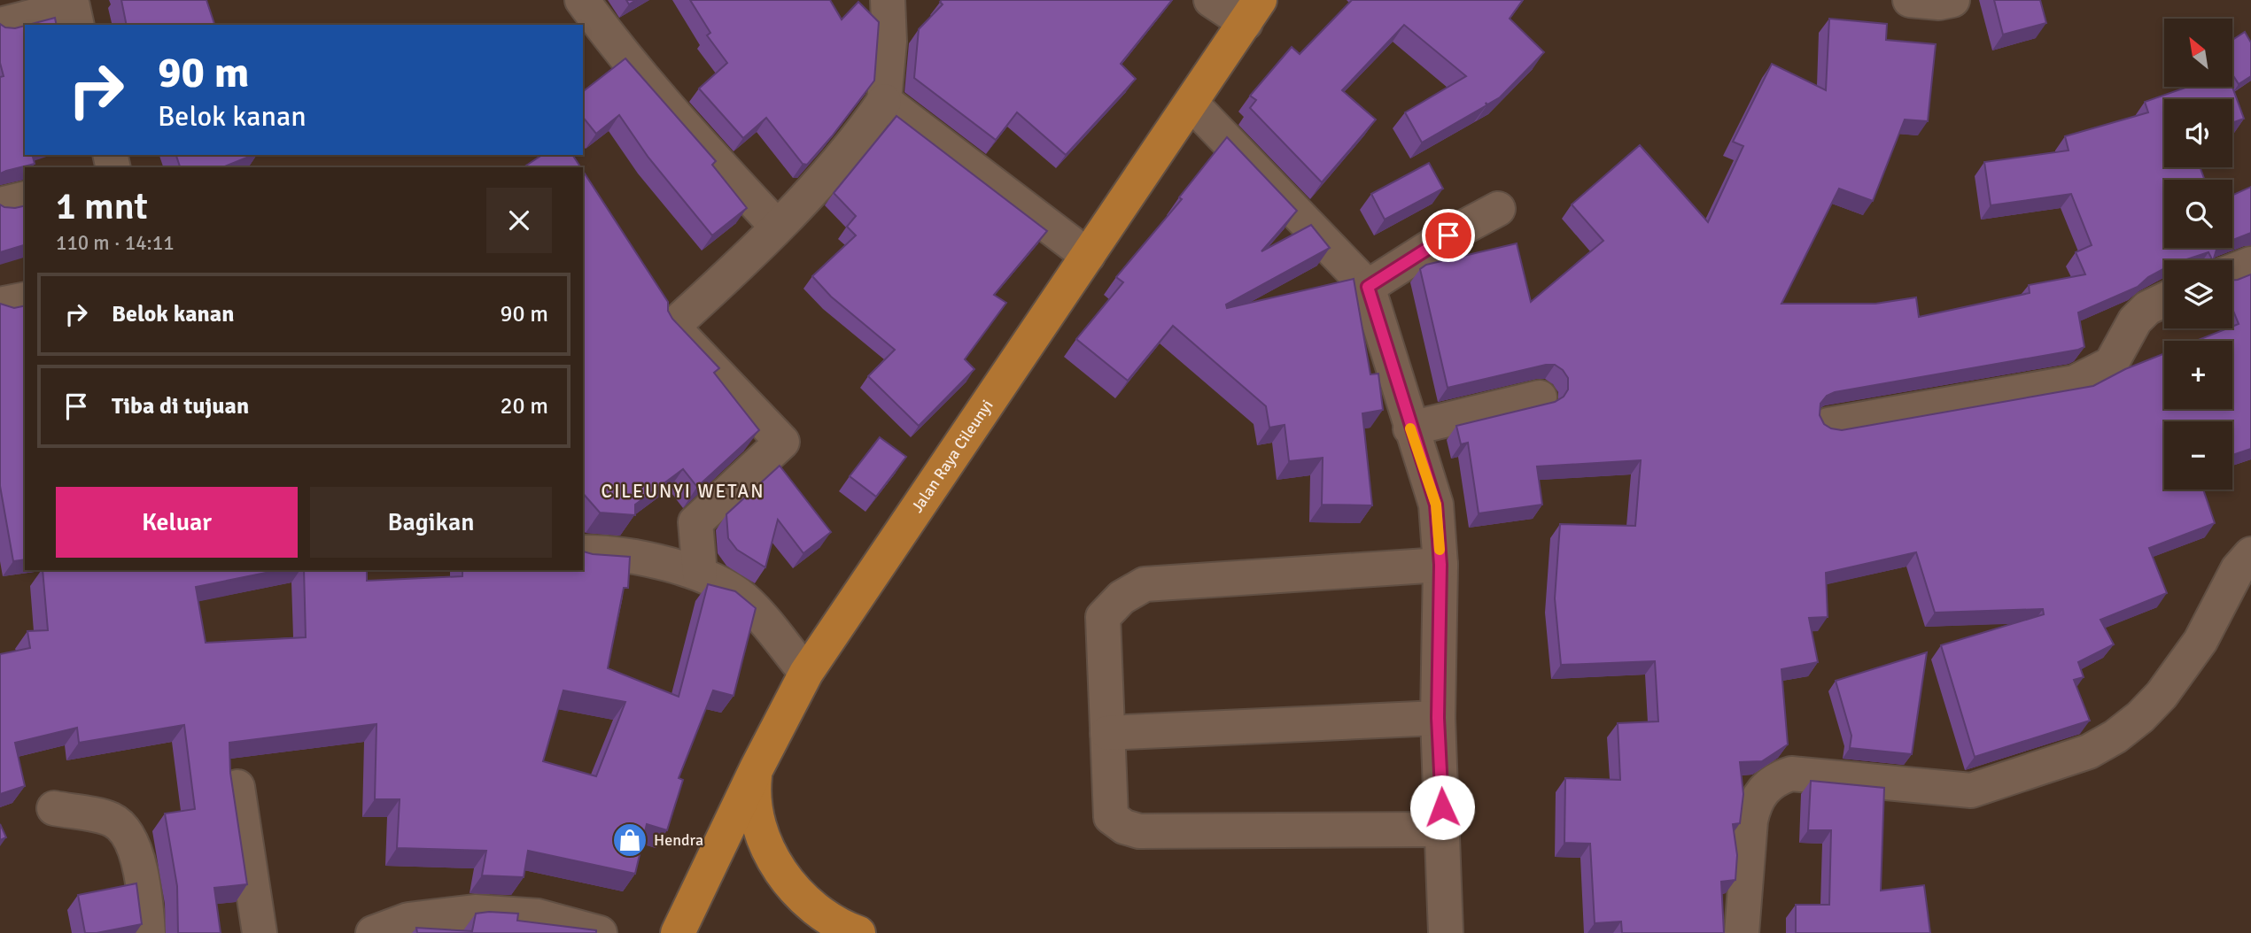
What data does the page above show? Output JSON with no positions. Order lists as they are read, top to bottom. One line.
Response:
{"streets":{"highway":["Jalan Raya Cileunyi"]},"districts":["CILEUNYI WETAN"],"places":{"shop":["Hendra"]},"north":"top left","page":{"map_buttons":["+","−"],"turn":["90 m","Belok kanan"],"heading":["1 mnt","110 m · 14:11"],"list":[{"name":"Belok kanan","value":"90 m"},{"name":"Tiba di tujuan","value":"20 m"}],"buttons":["Keluar","Bagikan"]}}
